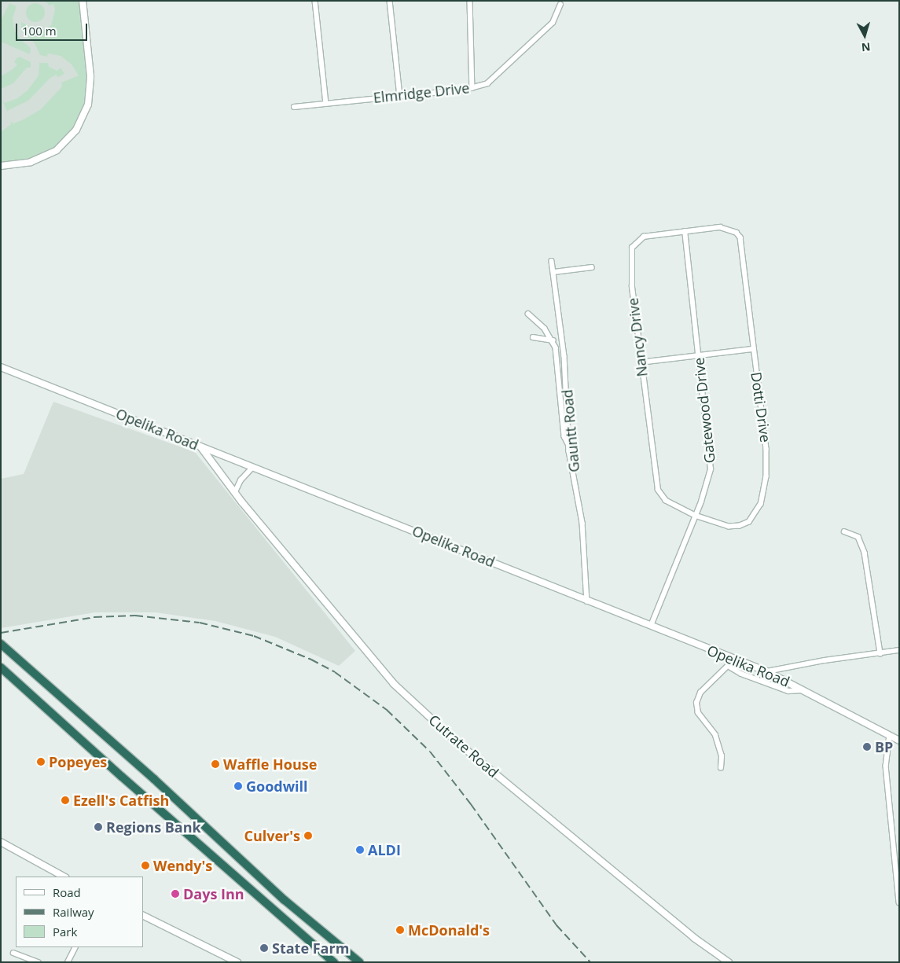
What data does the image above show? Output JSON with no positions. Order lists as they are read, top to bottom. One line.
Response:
{"streets":{"street":["Elmridge Drive","Nancy Drive","Dotti Drive","Gatewood Drive","Opelika Road","Gauntt Road","Cutrate Road"]},"crossings":[["Nancy Drive","Dotti Drive"],["Nancy Drive","Gatewood Drive"],["Dotti Drive","Gatewood Drive"],["Gatewood Drive","Opelika Road"],["Opelika Road","Gauntt Road"],["Opelika Road","Cutrate Road"]],"places":["BP","Popeyes","Waffle House","Goodwill","Ezell's Catfish","Regions Bank","Culver's","ALDI","Wendy's","Days Inn","McDonald's","State Farm"],"legend":["Road","Railway","Park"],"scale_bar":"100 m","north":"bottom"}
